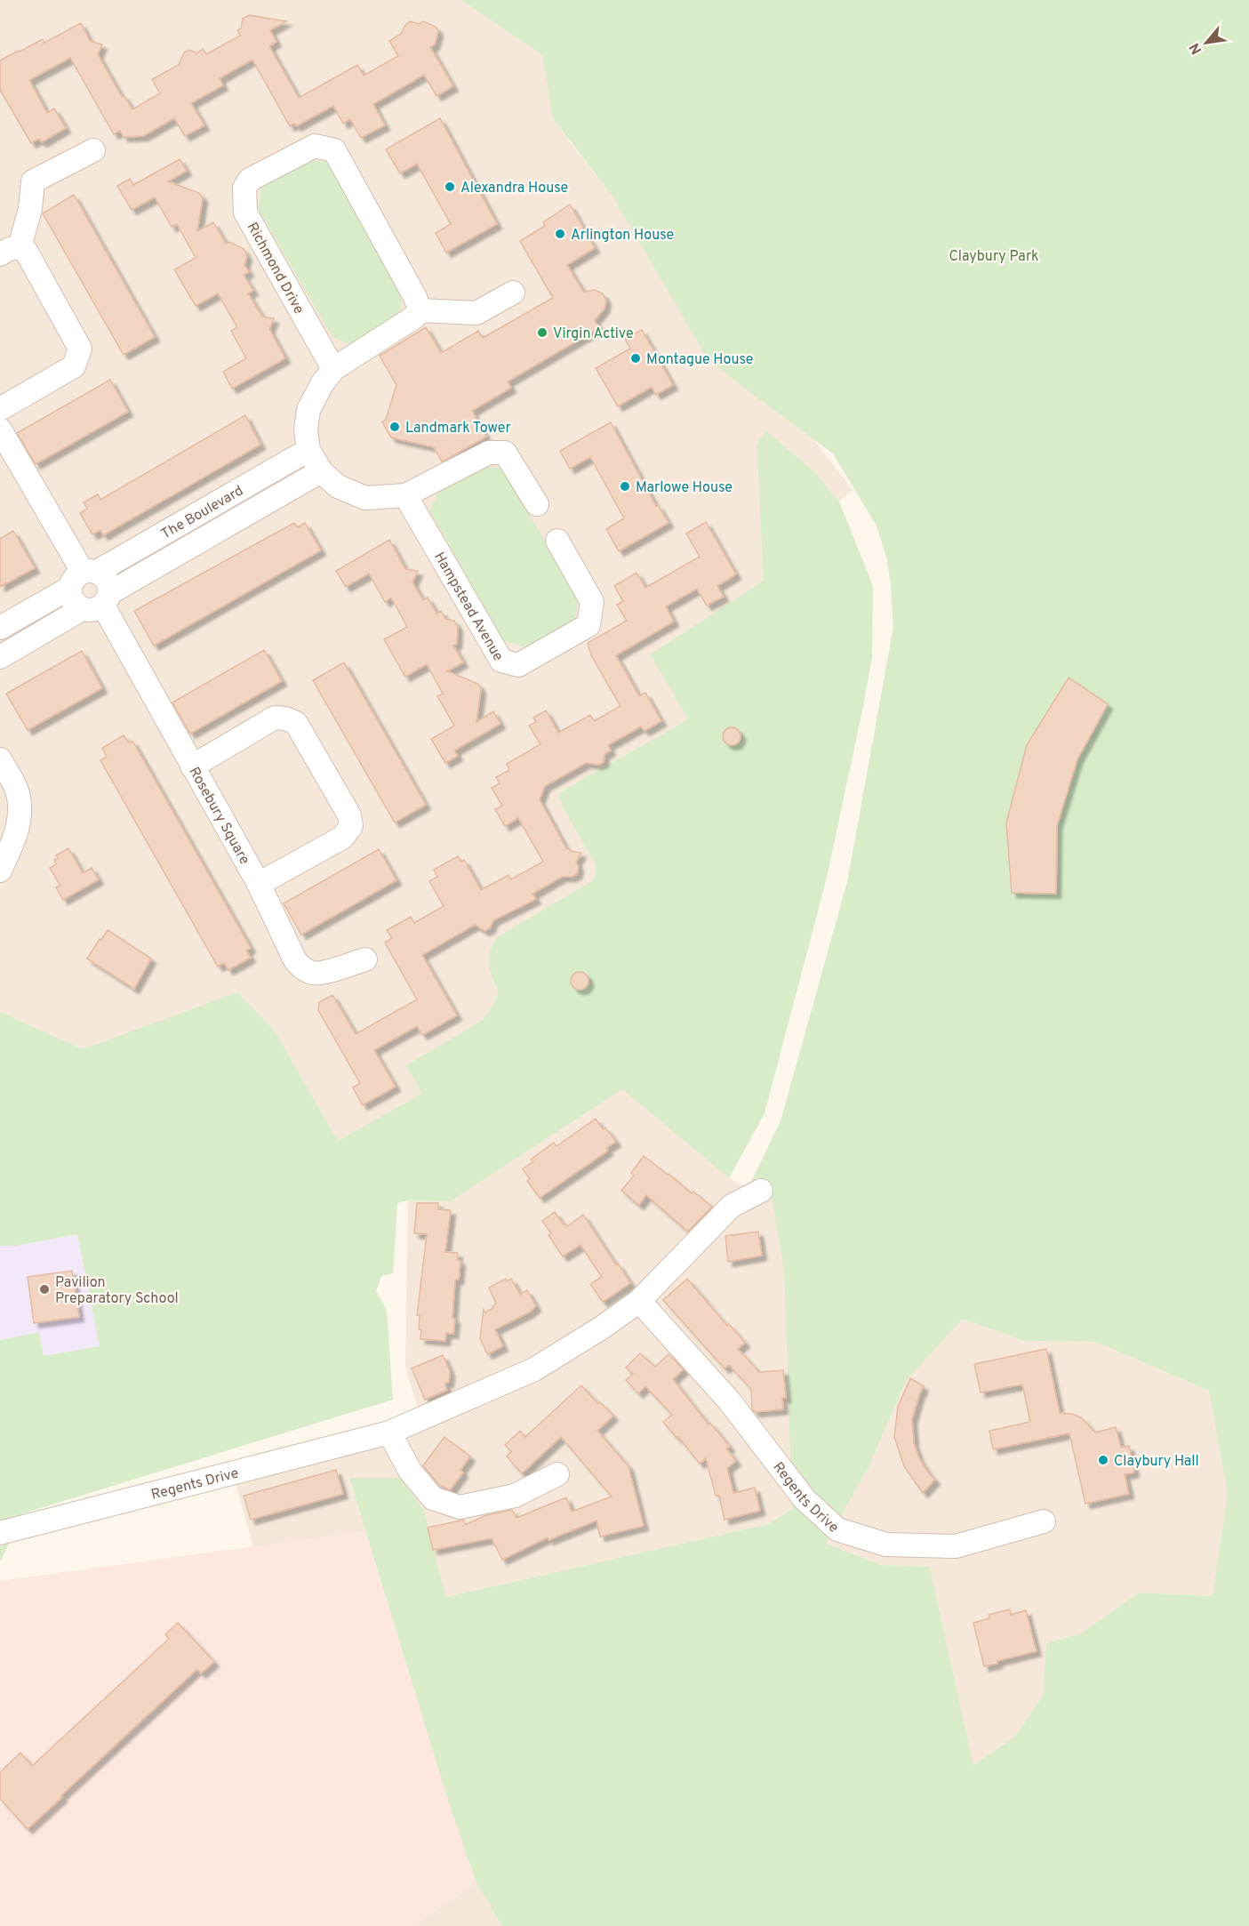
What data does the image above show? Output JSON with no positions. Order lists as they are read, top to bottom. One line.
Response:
{"streets":{"street":["Richmond Drive","The Boulevard","Hampstead Avenue","Rosebury Square","Regents Drive"]},"crossings":[["The Boulevard","Rosebury Square"]],"parks":["Claybury Park"],"places":["Alexandra House","Arlington House","Virgin Active","Montague House","Landmark Tower","Marlowe House","Pavilion Preparatory School","Claybury Hall"],"north":"bottom left"}
